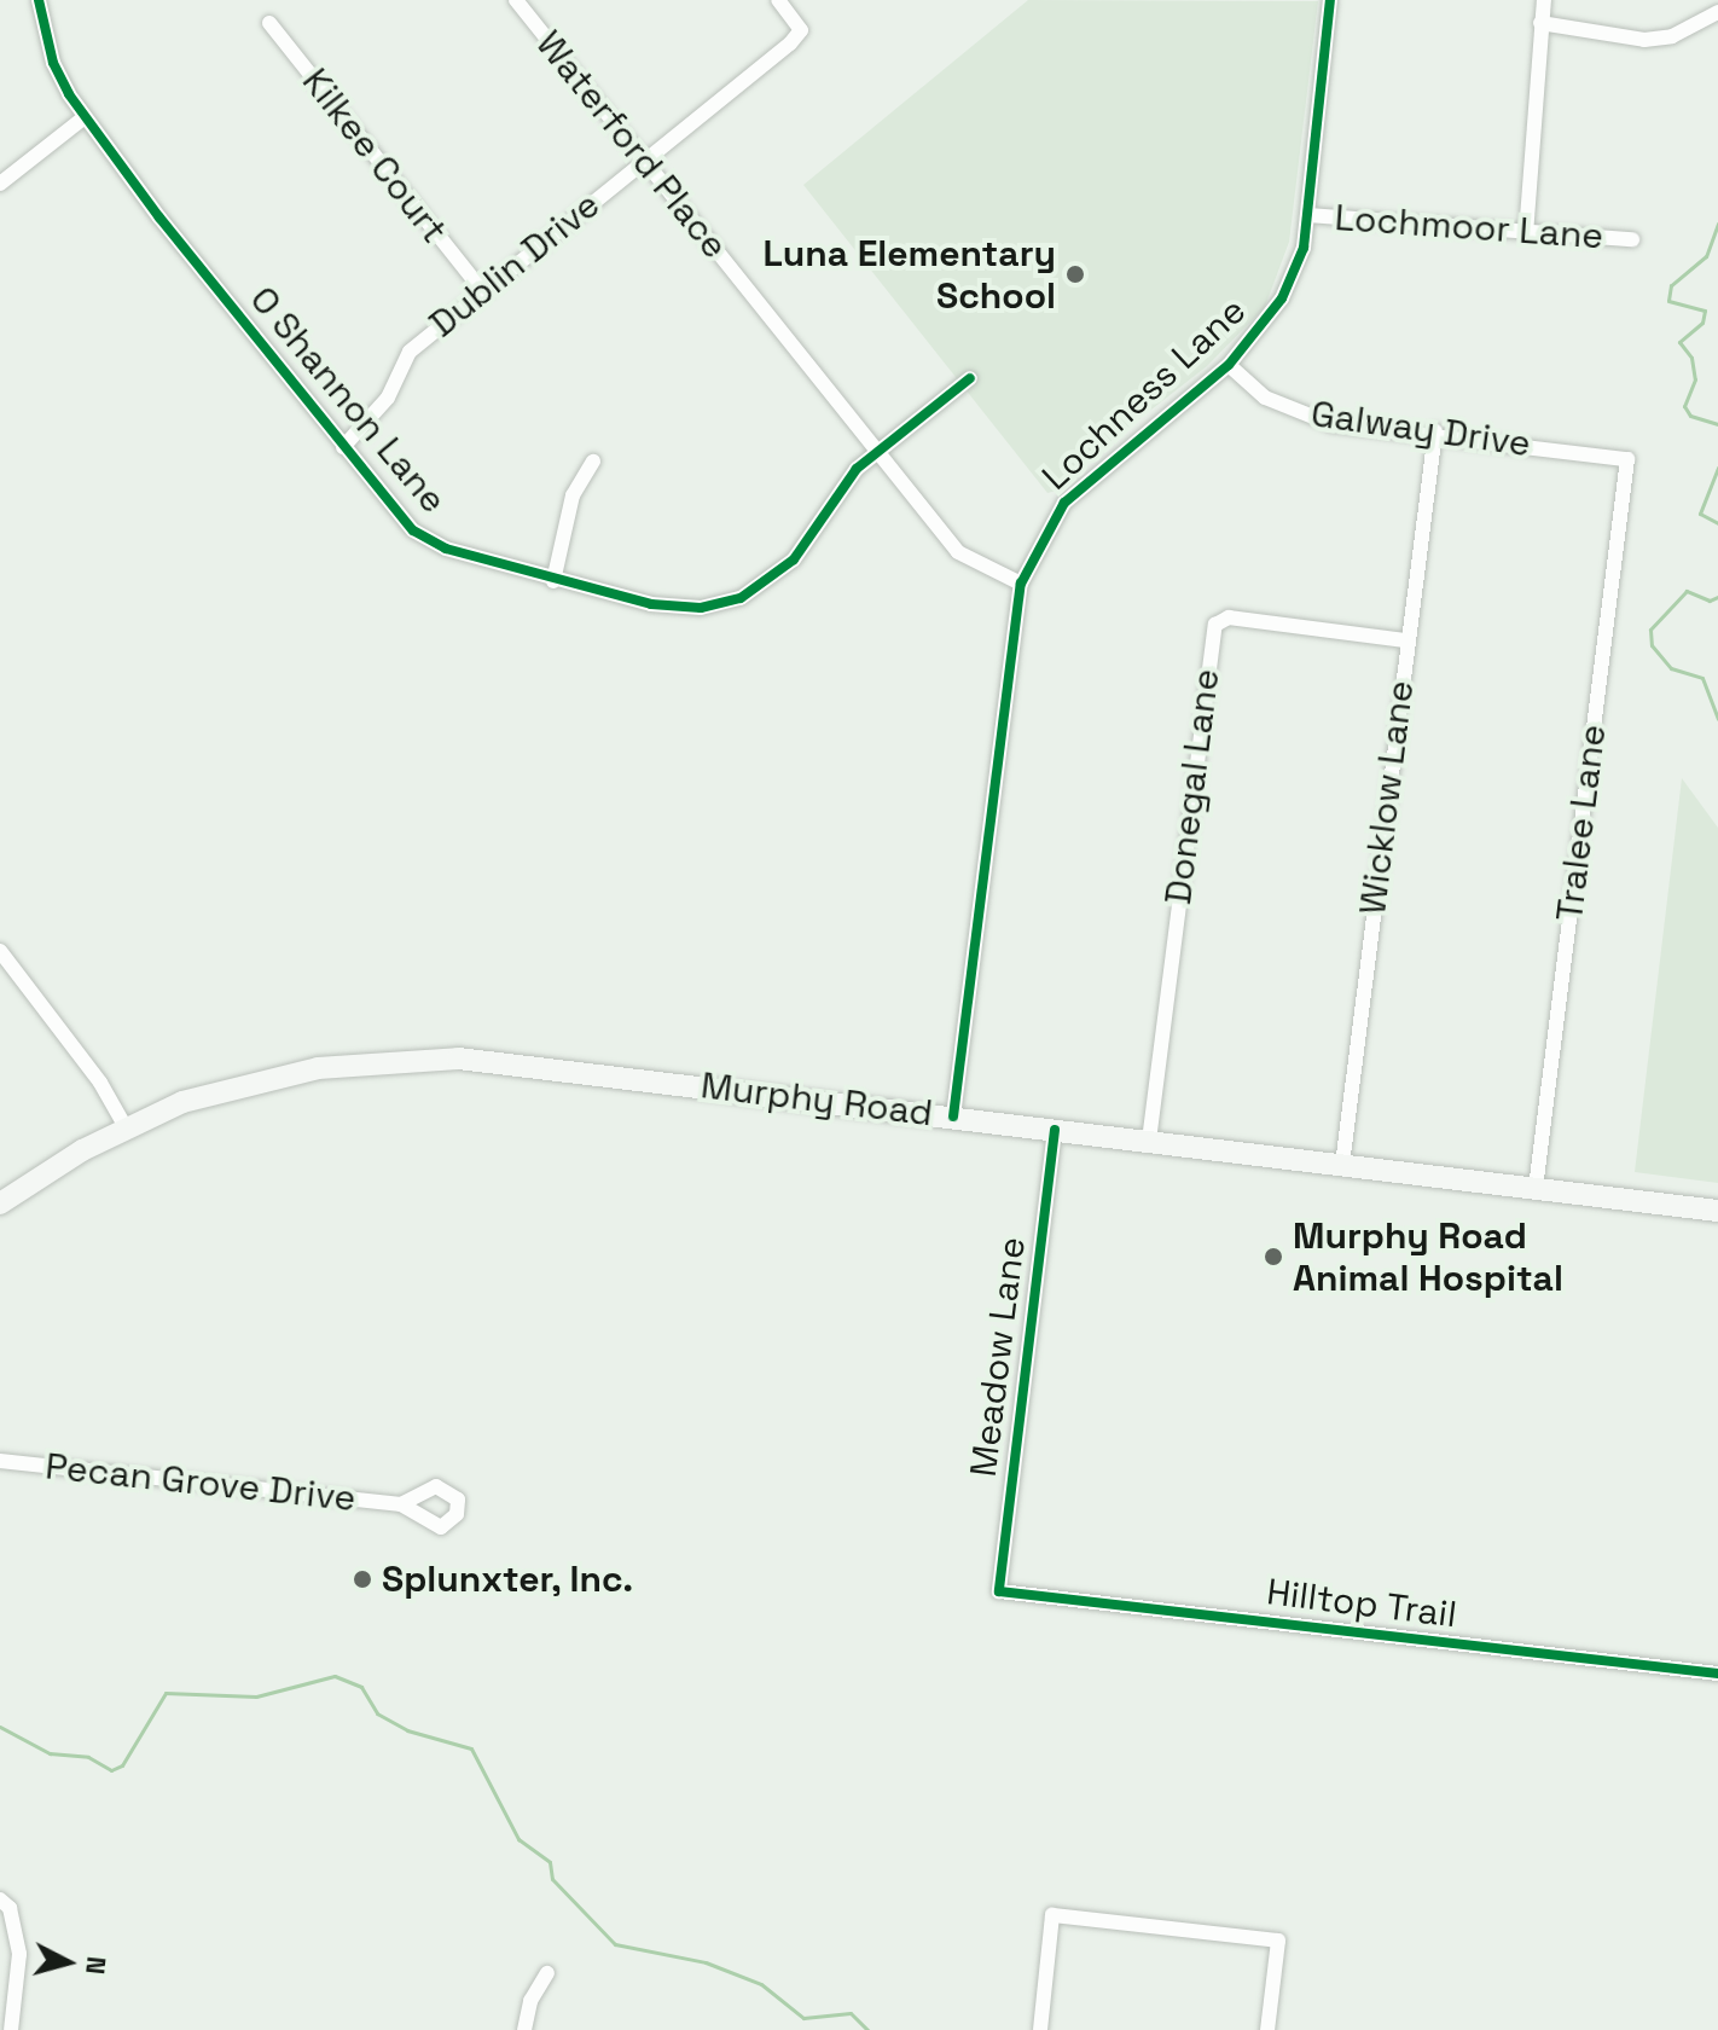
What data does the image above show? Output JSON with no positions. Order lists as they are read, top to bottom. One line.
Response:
{"streets":{"main road":["Murphy Road"],"street":["Waterford Place","Kilkee Court","Lochmoor Lane","Dublin Drive","Lochness Lane","O Shannon Lane","Galway Drive","Donegal Lane","Wicklow Lane","Tralee Lane","Meadow Lane","Pecan Grove Drive","Hilltop Trail"]},"crossings":[["Waterford Place","Dublin Drive"],["Waterford Place","Lochness Lane"],["Waterford Place","O Shannon Lane"],["Kilkee Court","Dublin Drive"],["Lochmoor Lane","Lochness Lane"],["Dublin Drive","O Shannon Lane"],["Lochness Lane","Galway Drive"],["Lochness Lane","Murphy Road"],["Galway Drive","Wicklow Lane"],["Galway Drive","Tralee Lane"],["Donegal Lane","Wicklow Lane"],["Donegal Lane","Murphy Road"],["Wicklow Lane","Murphy Road"],["Tralee Lane","Murphy Road"],["Murphy Road","Meadow Lane"],["Meadow Lane","Hilltop Trail"]],"places":["Luna Elementary School","Murphy Road Animal Hospital","Splunxter, Inc."],"north":"right"}
